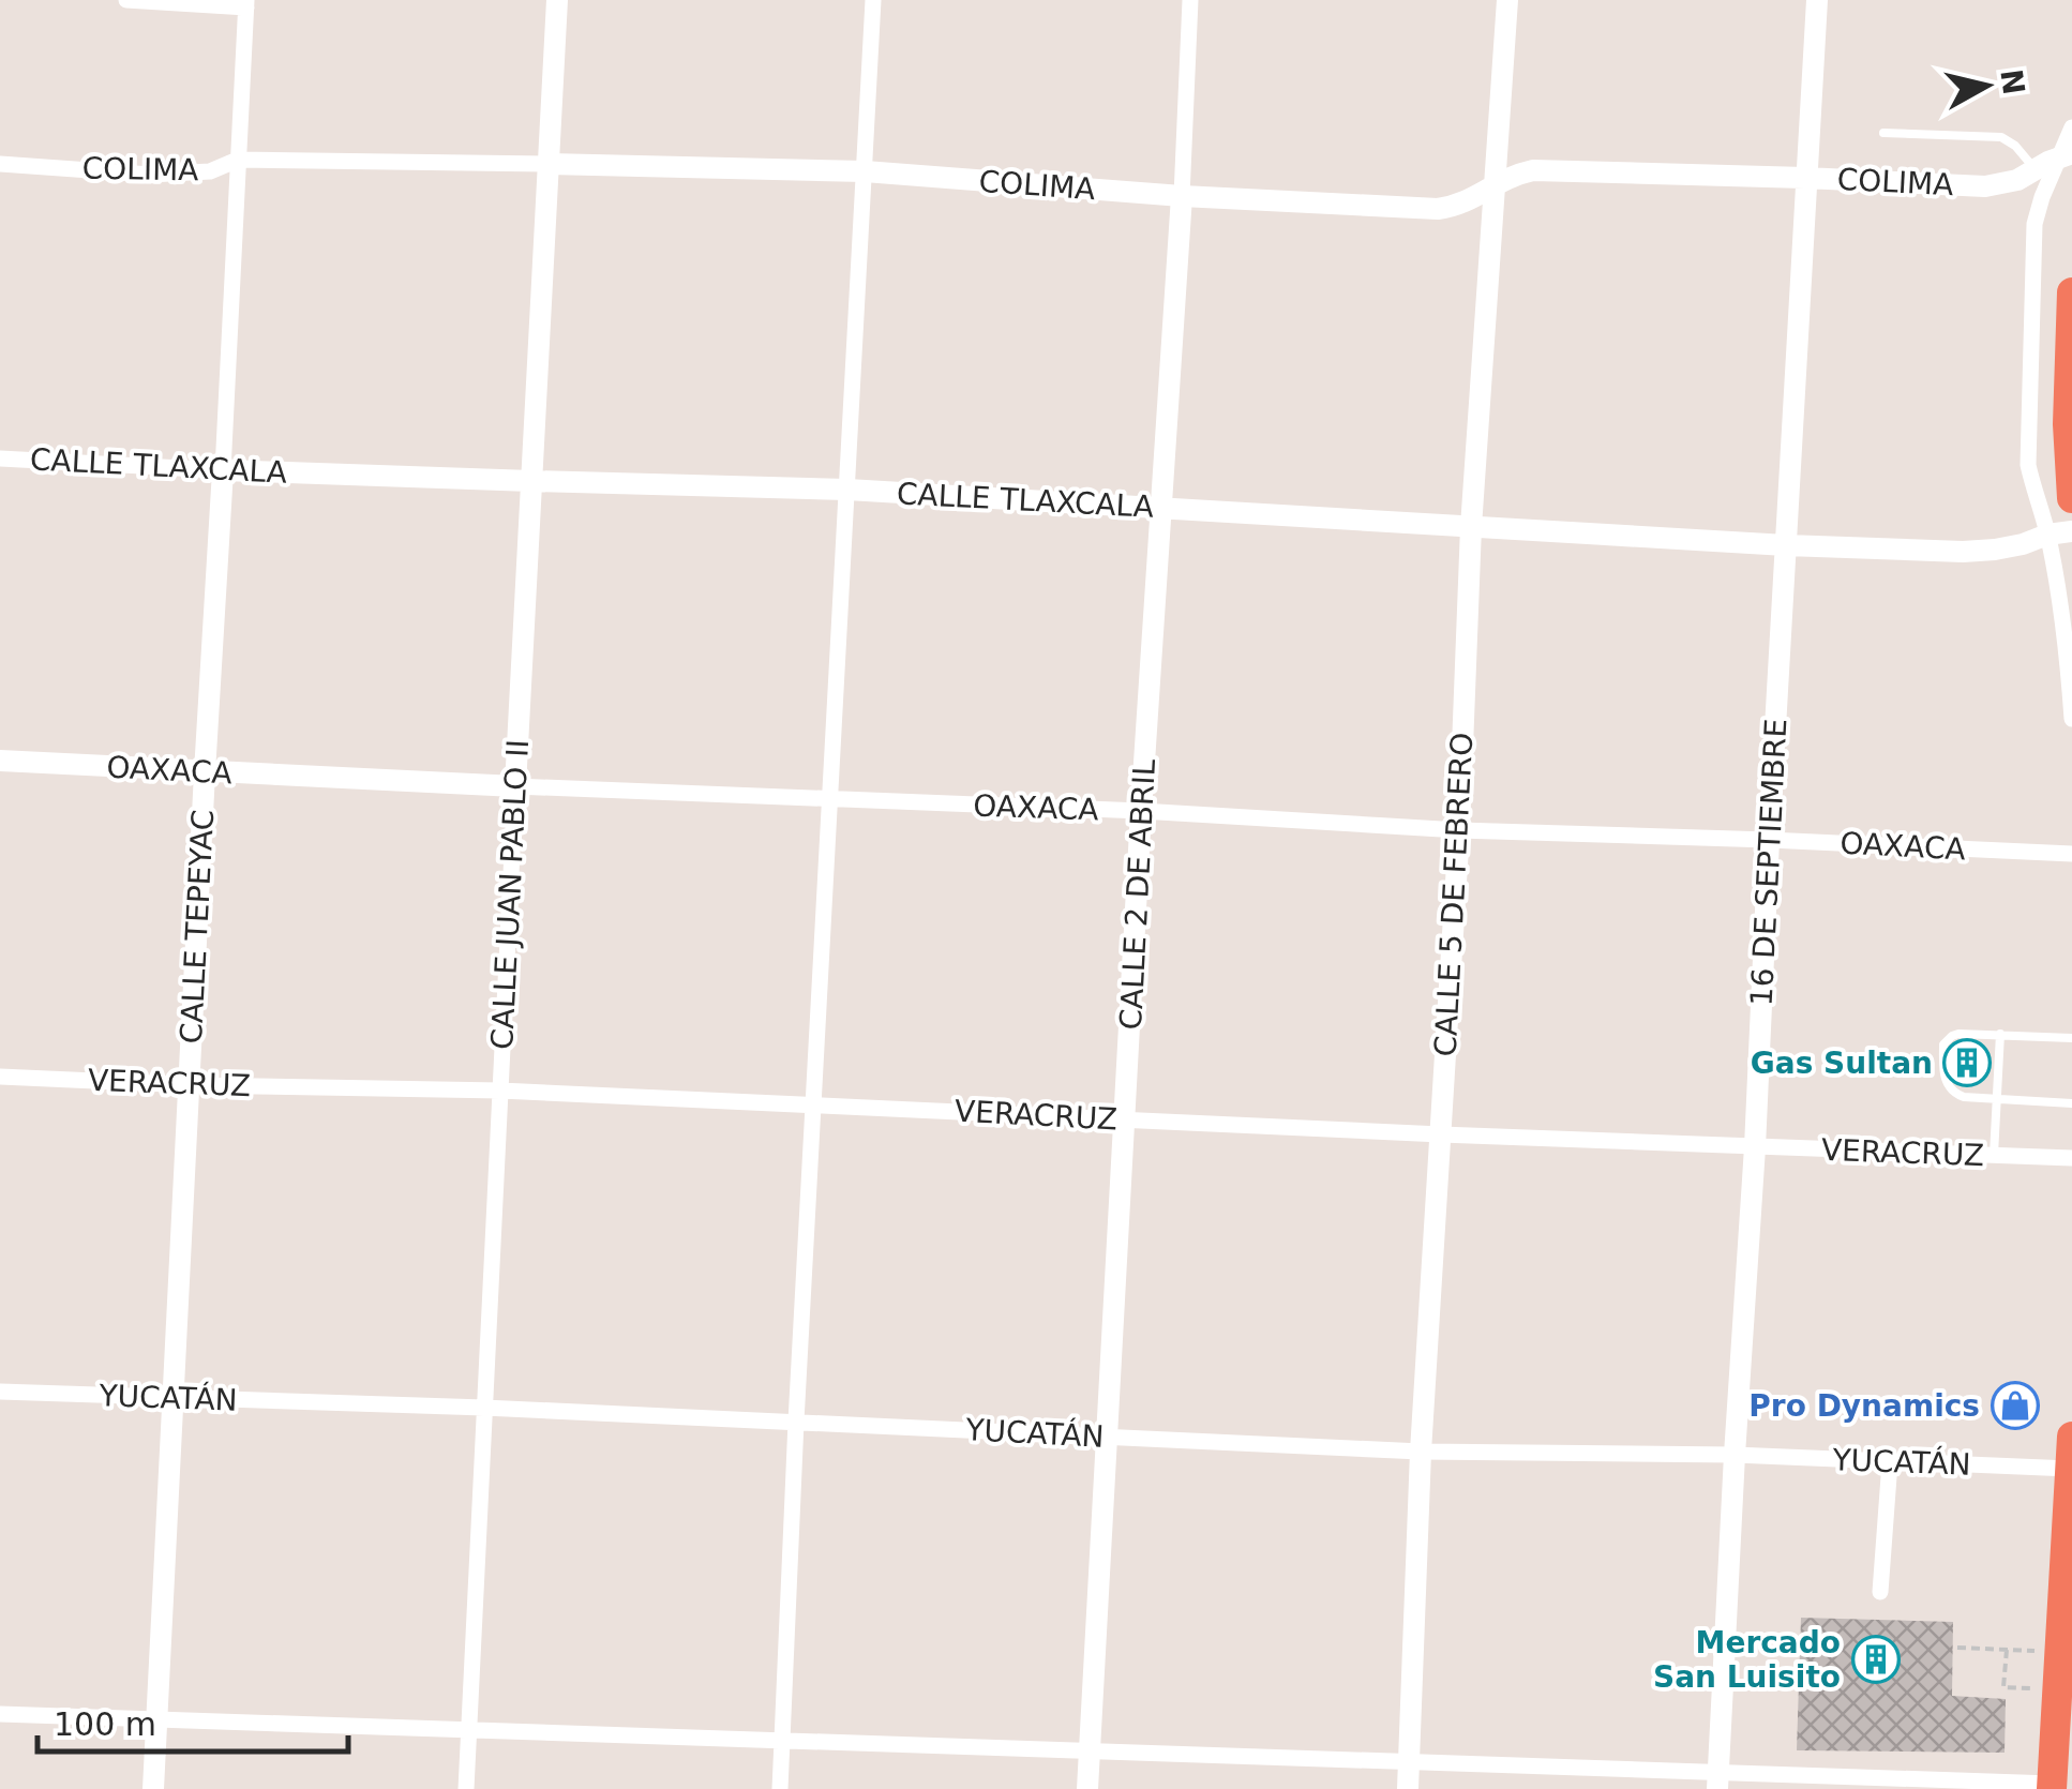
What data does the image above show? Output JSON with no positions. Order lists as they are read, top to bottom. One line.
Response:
{"streets":{"street":["COLIMA","CALLE TLAXCALA","OAXACA","16 DE SEPTIEMBRE","CALLE JUAN PABLO II","CALLE 2 DE ABRIL","CALLE 5 DE FEBRERO","CALLE TEPEYAC","VERACRUZ","YUCATÁN"]},"crossings":[["COLIMA","16 DE SEPTIEMBRE"],["COLIMA","CALLE JUAN PABLO II"],["COLIMA","CALLE 2 DE ABRIL"],["COLIMA","CALLE 5 DE FEBRERO"],["COLIMA","CALLE TEPEYAC"],["CALLE TLAXCALA","16 DE SEPTIEMBRE"],["CALLE TLAXCALA","CALLE JUAN PABLO II"],["CALLE TLAXCALA","CALLE 2 DE ABRIL"],["CALLE TLAXCALA","CALLE 5 DE FEBRERO"],["CALLE TLAXCALA","CALLE TEPEYAC"],["OAXACA","16 DE SEPTIEMBRE"],["OAXACA","CALLE JUAN PABLO II"],["OAXACA","CALLE 2 DE ABRIL"],["OAXACA","CALLE 5 DE FEBRERO"],["OAXACA","CALLE TEPEYAC"],["16 DE SEPTIEMBRE","VERACRUZ"],["16 DE SEPTIEMBRE","YUCATÁN"],["CALLE JUAN PABLO II","VERACRUZ"],["CALLE JUAN PABLO II","YUCATÁN"],["CALLE 2 DE ABRIL","VERACRUZ"],["CALLE 2 DE ABRIL","YUCATÁN"],["CALLE 5 DE FEBRERO","VERACRUZ"],["CALLE 5 DE FEBRERO","YUCATÁN"],["CALLE TEPEYAC","VERACRUZ"],["CALLE TEPEYAC","YUCATÁN"]],"places":{"building":["Gas Sultan","Mercado San Luisito"],"shop":["Pro Dynamics"]},"scale_bar":"100 m","north":"right"}
